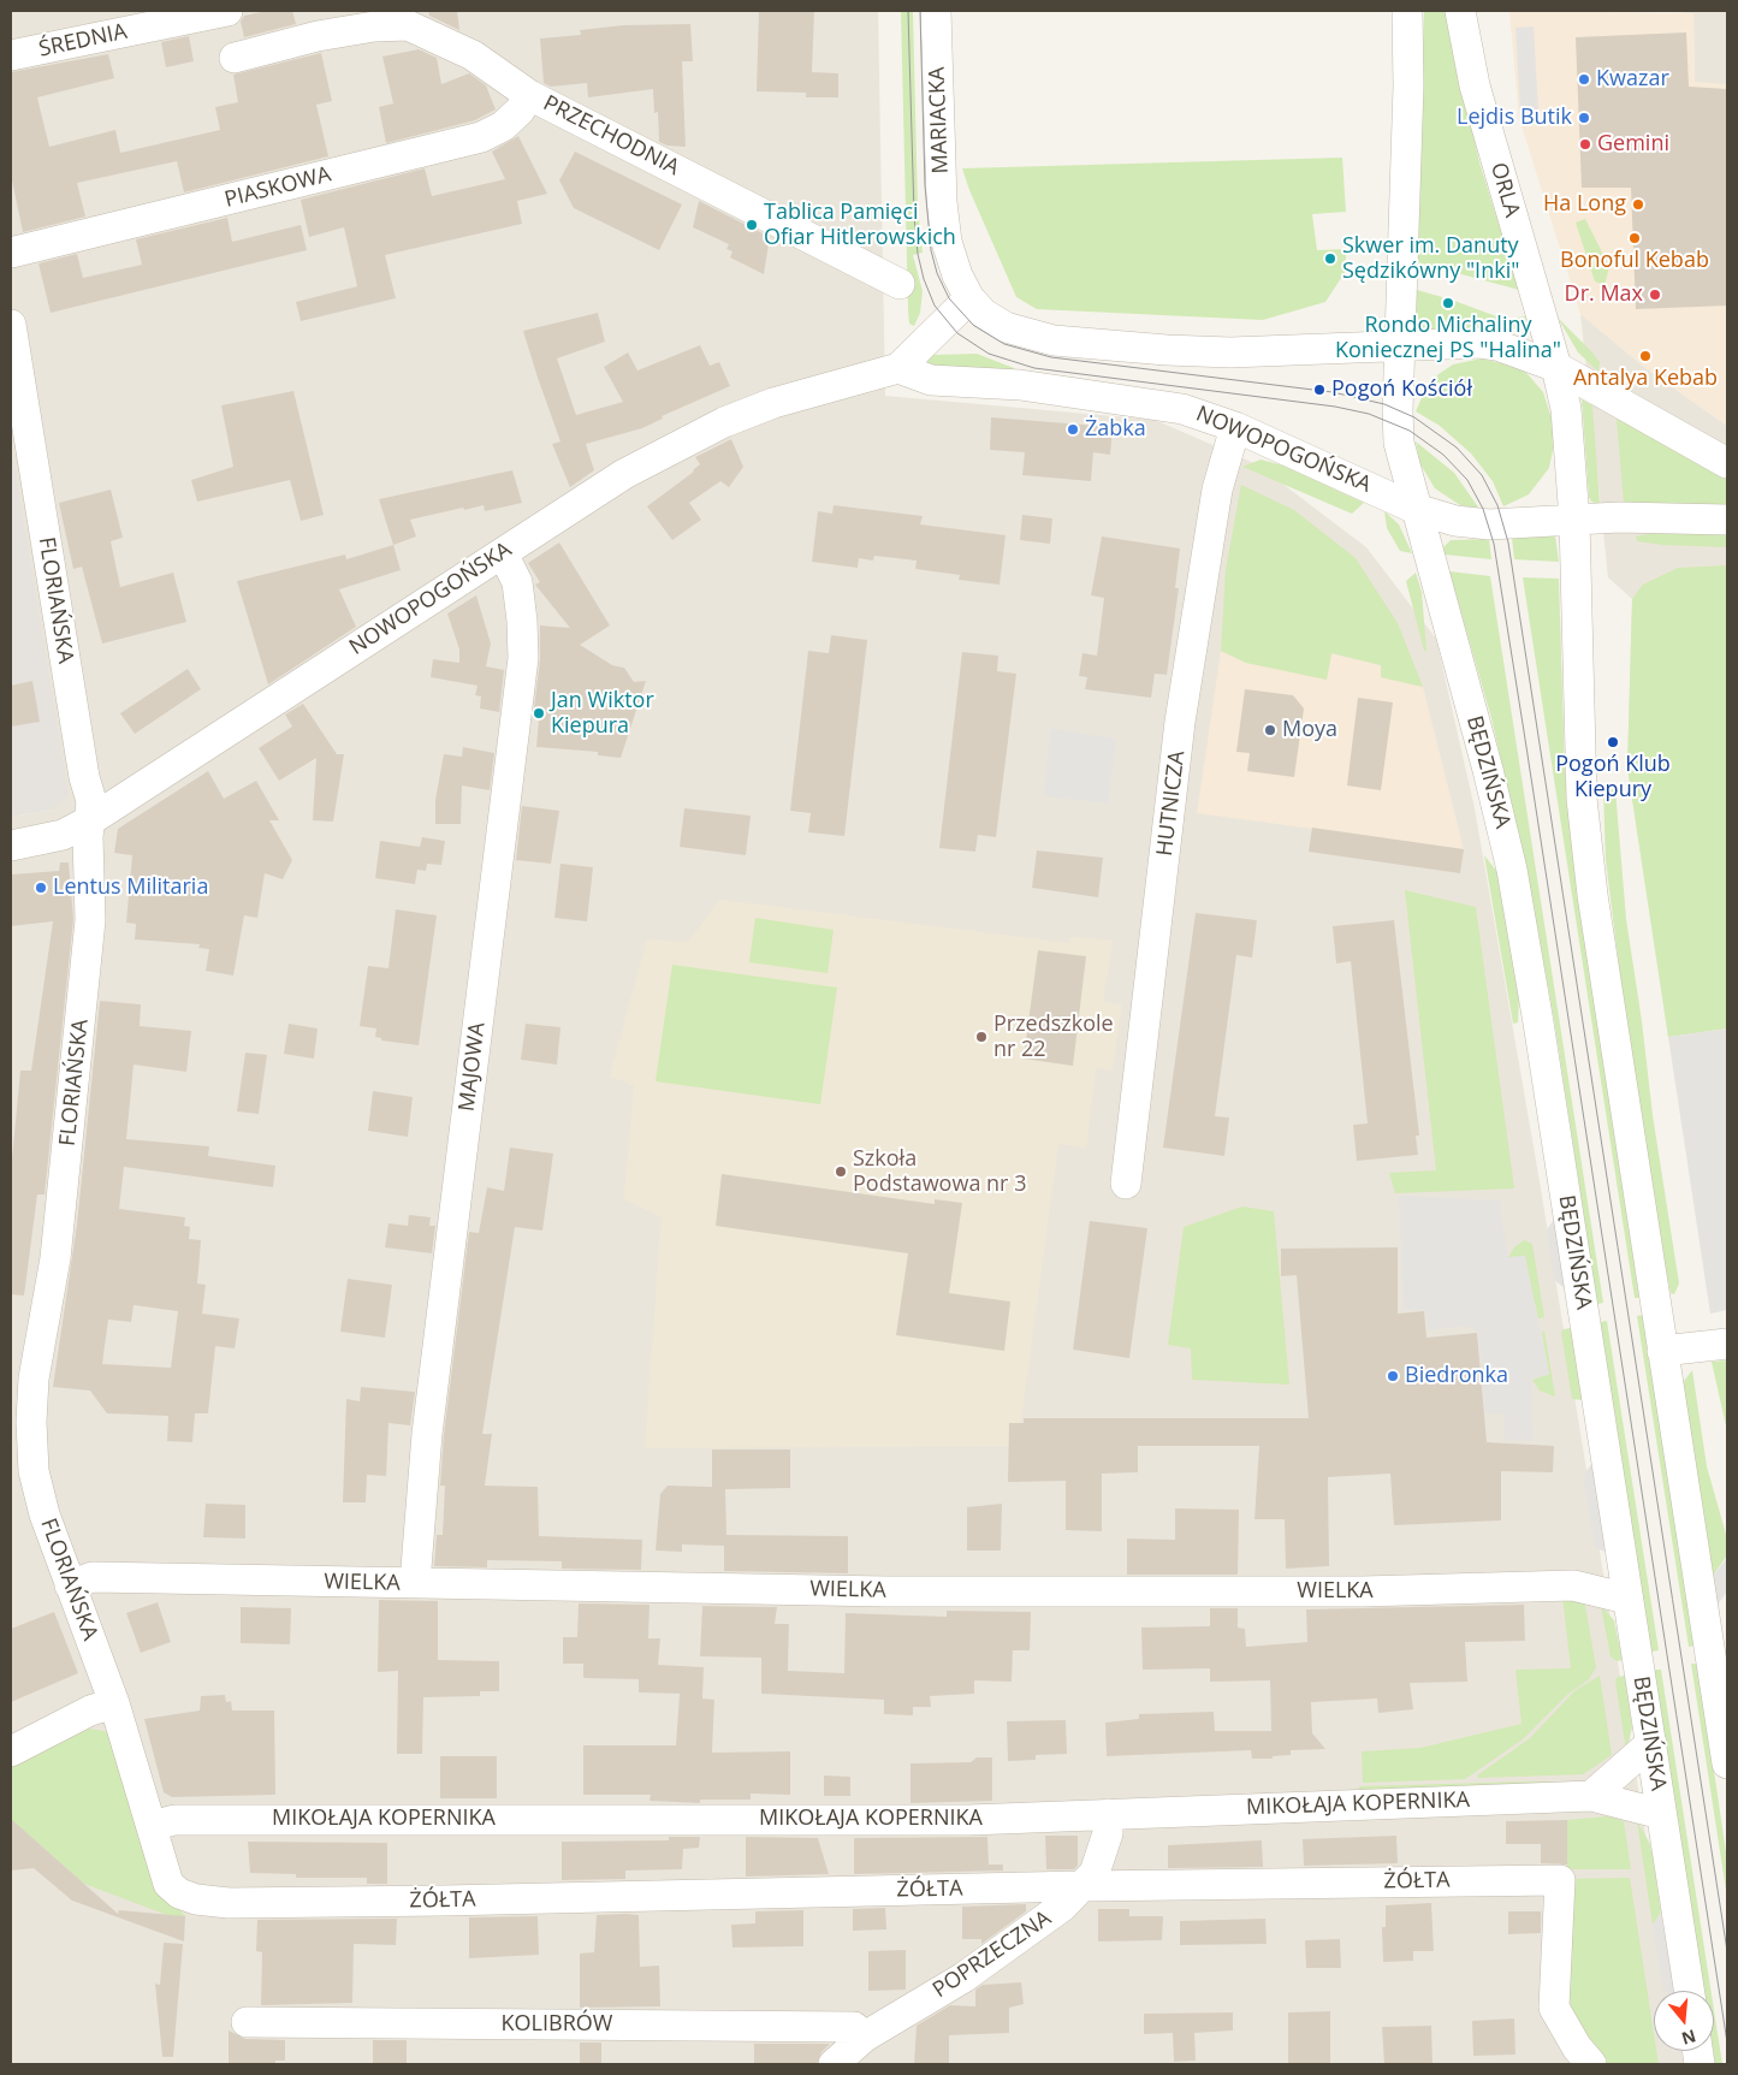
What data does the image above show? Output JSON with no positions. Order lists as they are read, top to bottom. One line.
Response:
{"streets":{"street":["ŚREDNIA","MARIACKA","PRZECHODNIA","PIASKOWA","ORLA","NOWOPOGOŃSKA","FLORIAŃSKA","BĘDZIŃSKA","HUTNICZA","MAJOWA","WIELKA","MIKOŁAJA KOPERNIKA","ŻÓŁTA","POPRZECZNA","KOLIBRÓW"]},"crossings":[["PRZECHODNIA","PIASKOWA"],["ORLA","NOWOPOGOŃSKA"],["NOWOPOGOŃSKA","FLORIAŃSKA"],["NOWOPOGOŃSKA","BĘDZIŃSKA"],["NOWOPOGOŃSKA","HUTNICZA"],["NOWOPOGOŃSKA","MAJOWA"],["FLORIAŃSKA","WIELKA"],["FLORIAŃSKA","MIKOŁAJA KOPERNIKA"],["FLORIAŃSKA","ŻÓŁTA"],["BĘDZIŃSKA","WIELKA"],["BĘDZIŃSKA","MIKOŁAJA KOPERNIKA"],["MAJOWA","WIELKA"],["MIKOŁAJA KOPERNIKA","ŻÓŁTA"],["MIKOŁAJA KOPERNIKA","POPRZECZNA"],["ŻÓŁTA","POPRZECZNA"],["POPRZECZNA","KOLIBRÓW"]],"places":["Kwazar","Lejdis Butik","Gemini","Ha Long","Tablica Pamięci Ofiar Hitlerowskich","Bonoful Kebab","Skwer im. Danuty Sędzikówny \"Inki\"","Dr. Max","Rondo Michaliny Koniecznej PS \"Halina\"","Antalya Kebab","Pogoń Kościół","Żabka","Jan Wiktor Kiepura","Moya","Pogoń Klub Kiepury","Lentus Militaria","Przedszkole nr 22","Szkoła Podstawowa nr 3","Biedronka"],"north":"bottom"}
